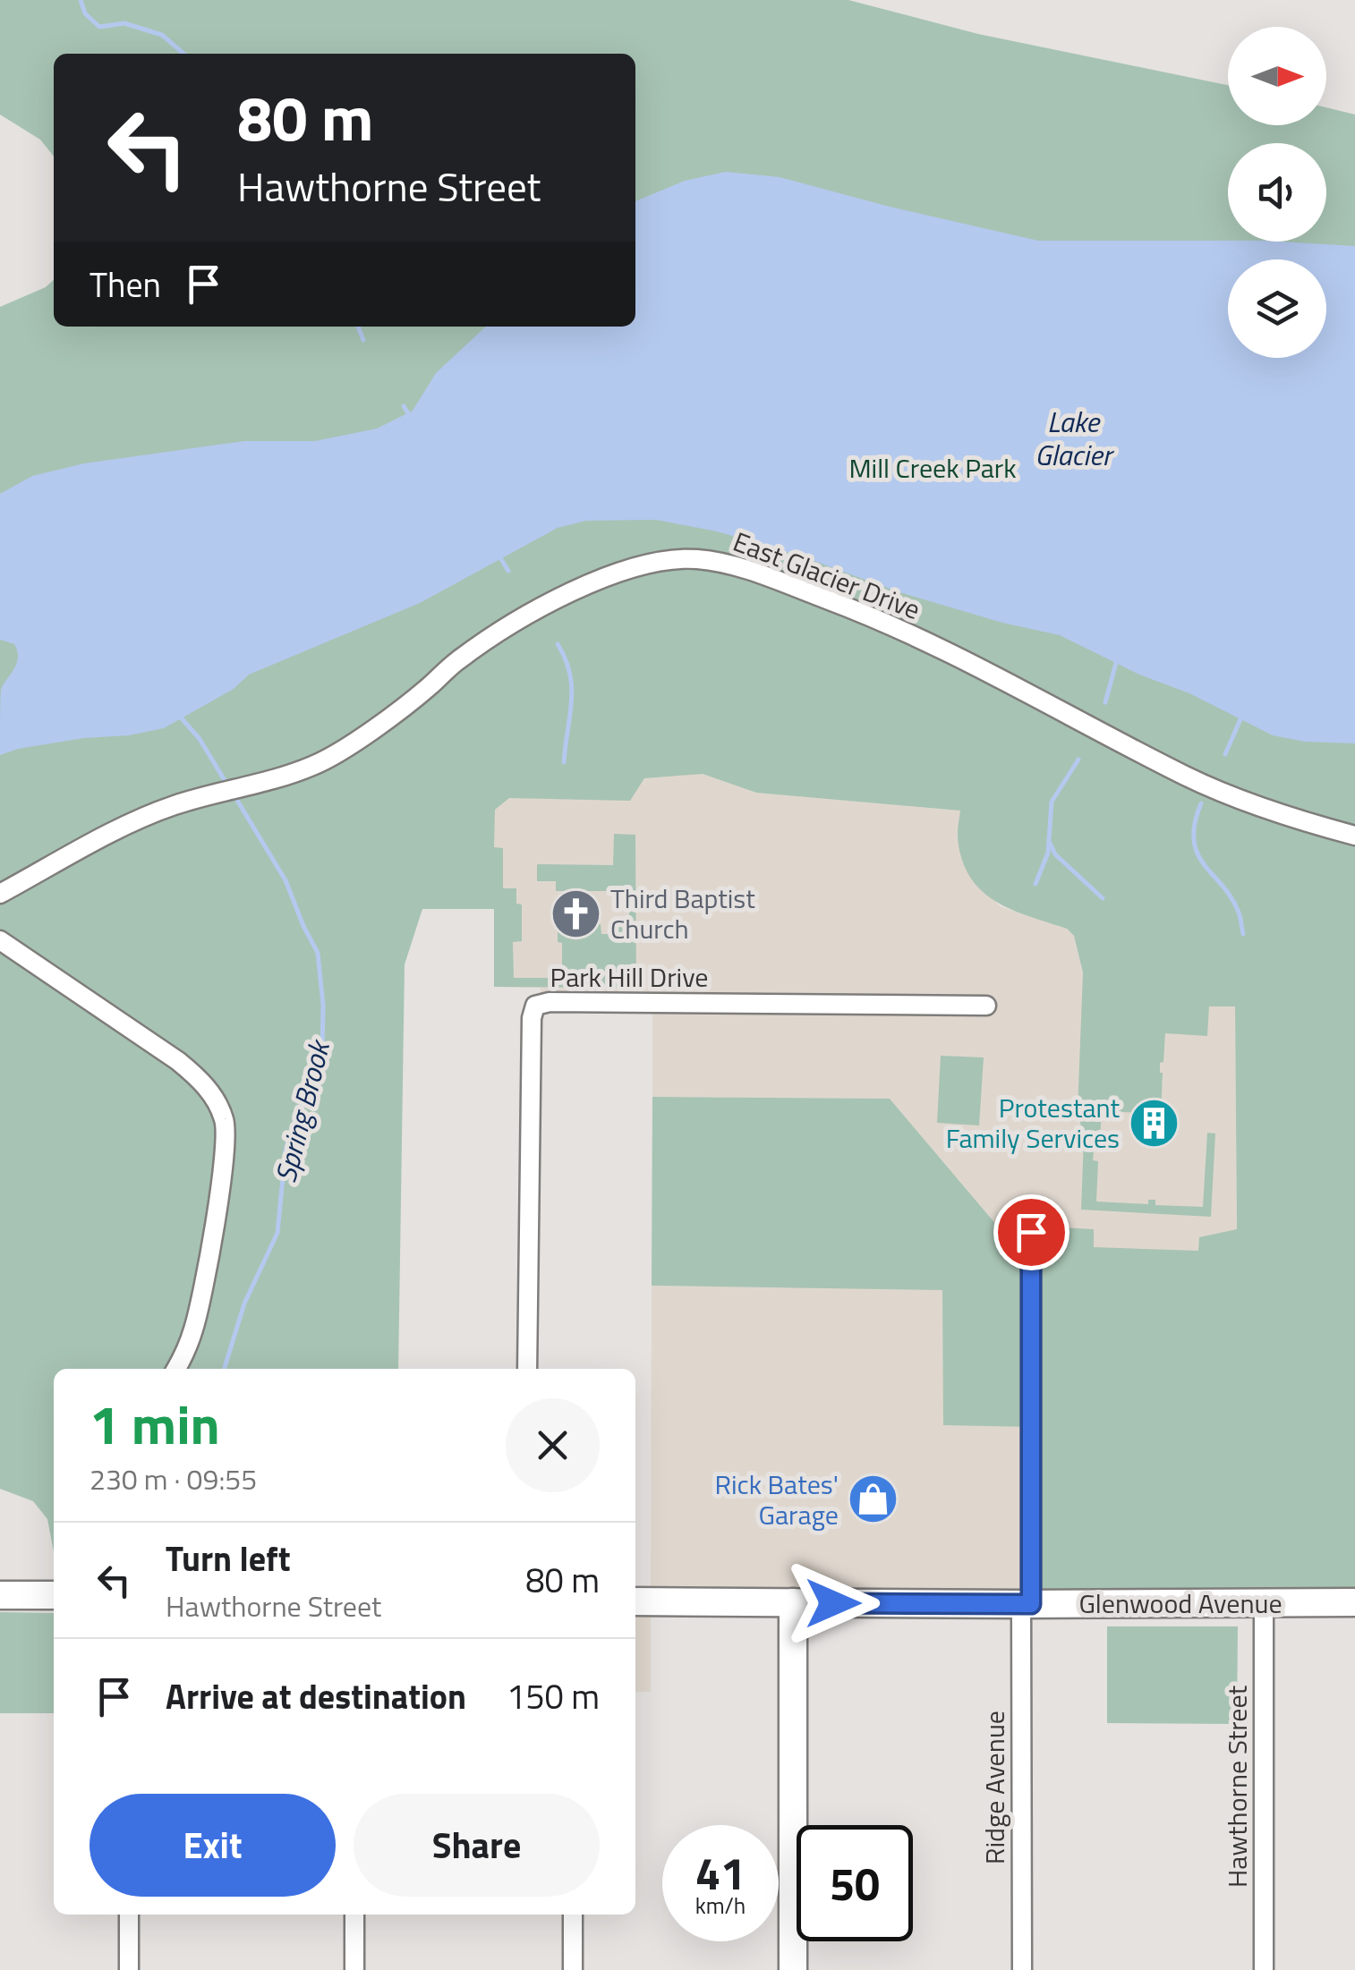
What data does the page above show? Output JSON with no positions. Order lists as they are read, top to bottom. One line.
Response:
{"streets":{"main road":["Glenwood Avenue"],"street":["East Glacier Drive","Park Hill Drive","Hawthorne Street","Ridge Avenue"]},"crossings":[["Glenwood Avenue","Hawthorne Street"],["Glenwood Avenue","Ridge Avenue"]],"water":["Lake Glacier","Spring Brook"],"parks":["Mill Creek Park"],"places":{"church":["Third Baptist Church"],"building":["Protestant Family Services"],"shop":["Rick Bates' Garage"]},"north":"right","page":{"turn":["80 m","Hawthorne Street"],"then":"Then","heading":["1 min","230 m · 09:55"],"list":[{"name":"Turn left","note":"Hawthorne Street","value":"80 m"},{"name":"Arrive at destination","value":"150 m"}],"buttons":["Exit","Share"],"speed":"41 km/h","limit":"50"}}
